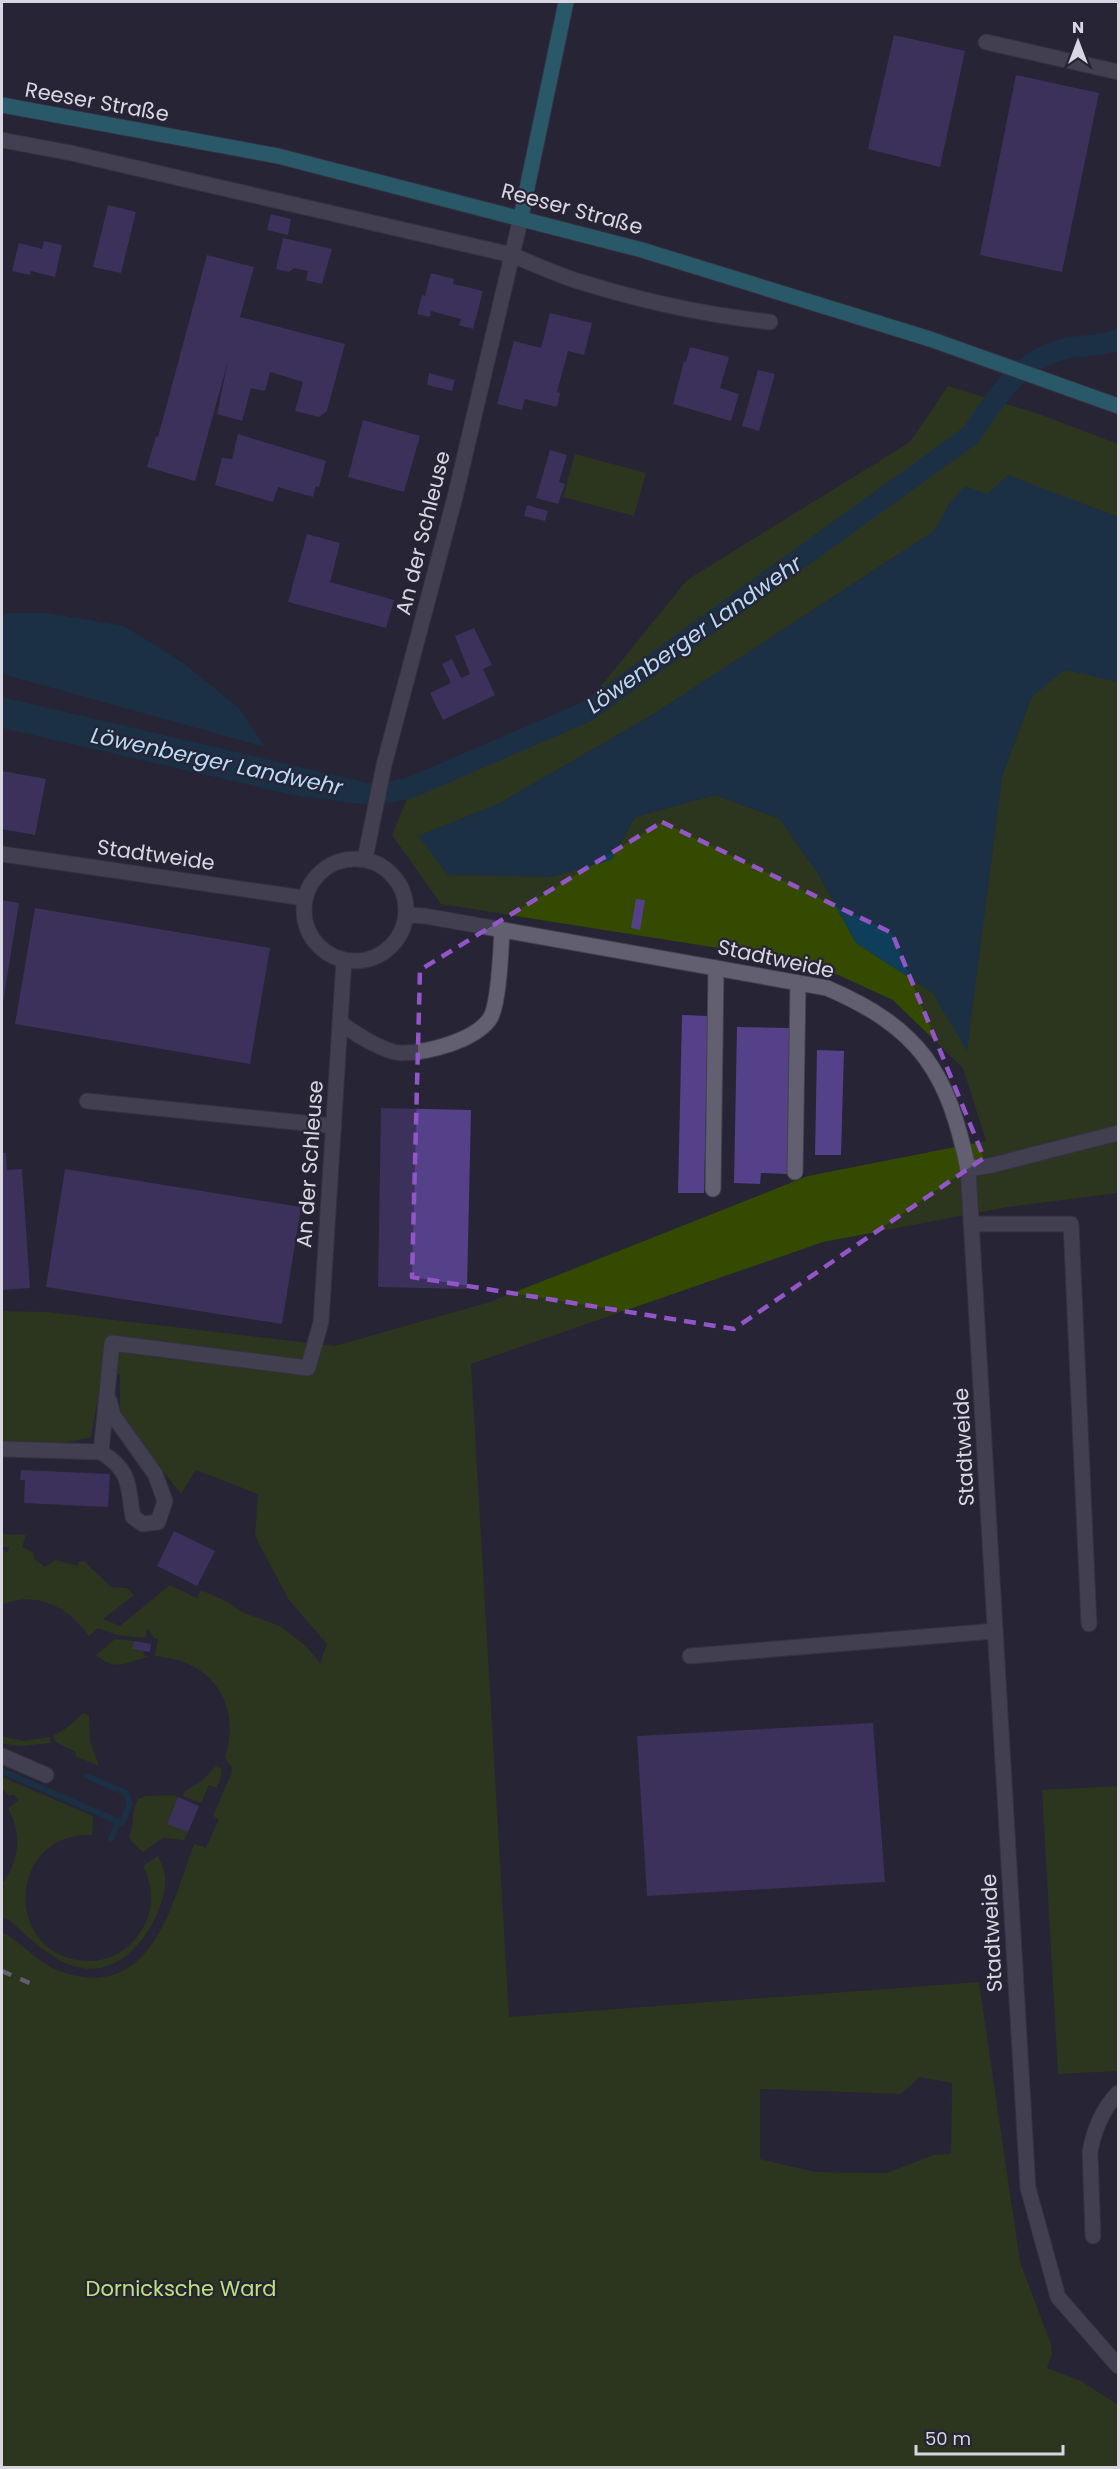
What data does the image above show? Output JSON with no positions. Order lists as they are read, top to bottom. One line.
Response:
{"streets":{"main road":["Reeser Straße"],"street":["An der Schleuse","Stadtweide"]},"crossings":[["Reeser Straße","An der Schleuse"],["An der Schleuse","Stadtweide"]],"water":["Löwenberger Landwehr"],"parks":["Dornicksche Ward"],"scale_bar":"50 m","north":"top"}
